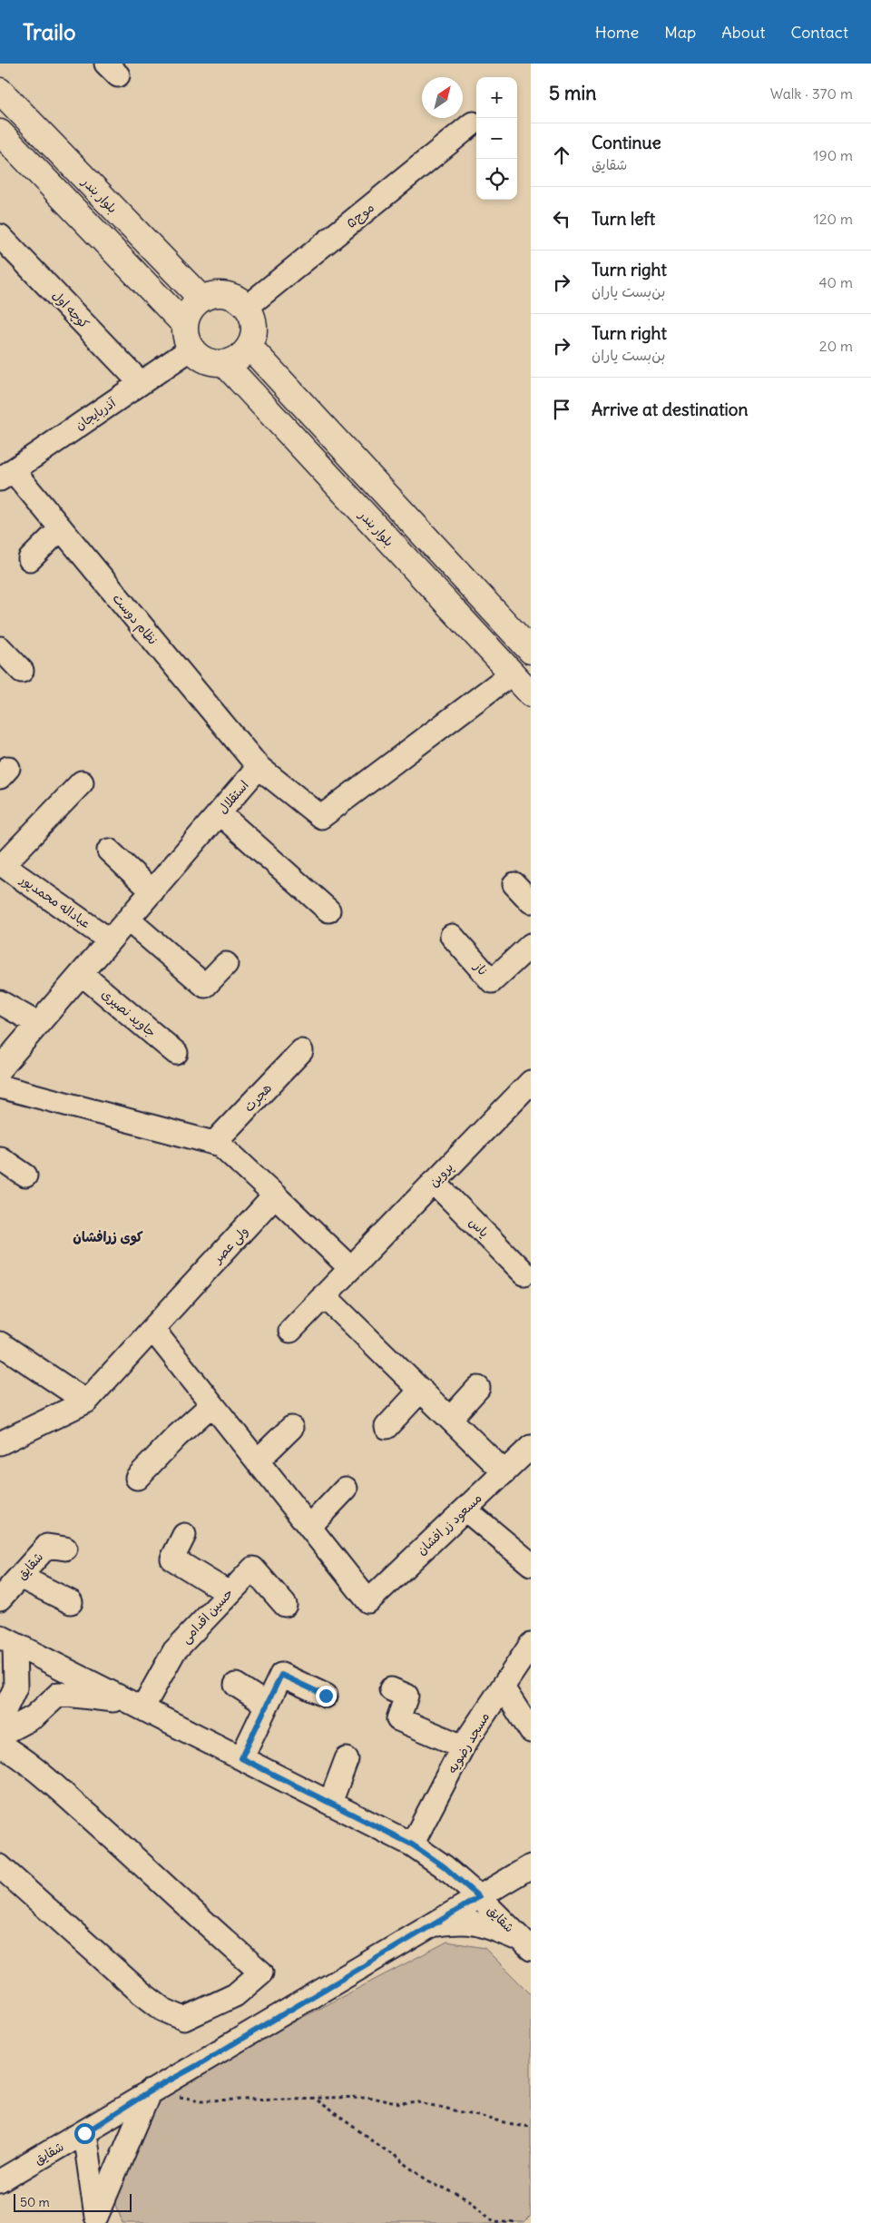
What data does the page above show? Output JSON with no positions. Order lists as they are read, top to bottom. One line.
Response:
{"streets":{"main road":["بلوار بندر"],"street":["موج۵","کوچه اول","آذربایجان","نظام دوست","استقلال","عباداله محمدپور","ناز","جاوید نصیری","هجرت","پروین","یاس","ولی عصر","مسعود زر افشان","شقایق","حسین اقدامی","مسجد رضویه"]},"crossings":[["بلوار بندر","موج۵"],["بلوار بندر","آذربایجان"],["موج۵","آذربایجان"],["کوچه اول","آذربایجان"],["آذربایجان","نظام دوست"],["نظام دوست","استقلال"],["استقلال","عباداله محمدپور"],["استقلال","جاوید نصیری"],["پروین","یاس"]],"districts":["کوی زرافشان"],"scale_bar":"50 m","north":"top right","page":{"header":"Trailo","nav":["Home","Map","About","Contact"],"heading":["5 min","Walk · 370 m"],"map_buttons":["+","−"],"list":[["Continue","شقایق","190 m"],["Turn left","120 m"],["Turn right","بن‌بست یاران","40 m"],["Turn right","بن‌بست یاران","20 m"],"Arrive at destination"],"scale":"50 m"}}
